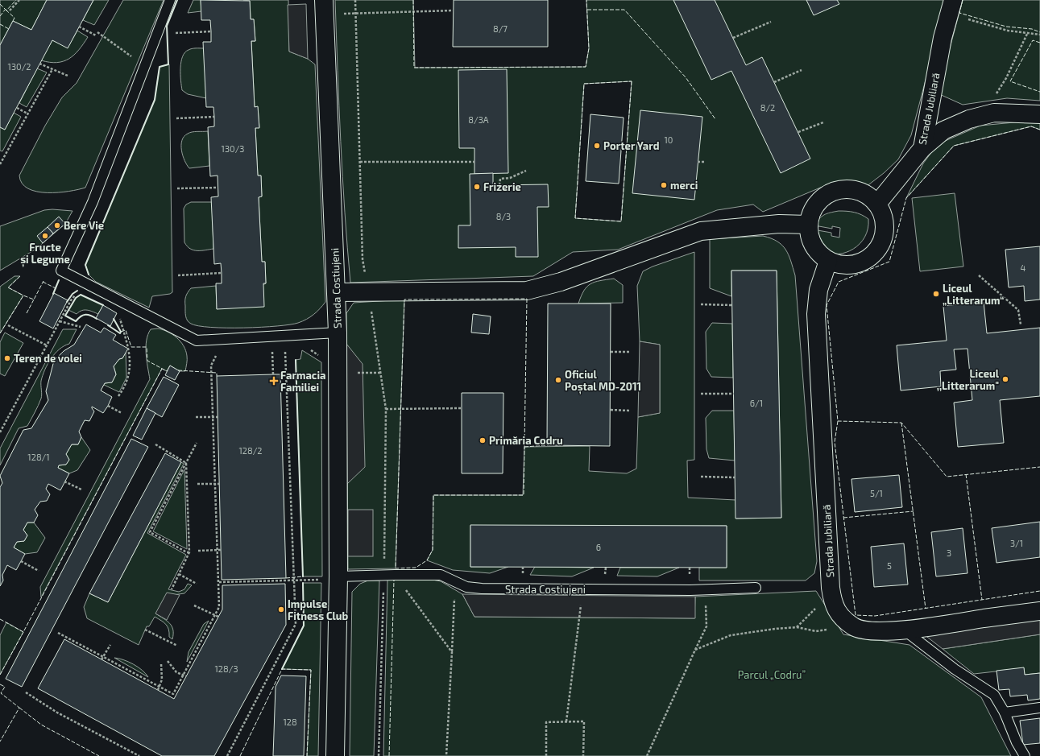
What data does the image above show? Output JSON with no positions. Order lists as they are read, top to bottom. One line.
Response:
{"streets":{"street":["Strada Jubiliară","Strada Costiujeni"]},"parks":["Parcul „Codru”"],"places":{"other":["Porter Yard","merci","Frizerie","Bere Vie","Fructe și Legume","Liceul „Litterarum“","Teren de volei","Liceul ,,Litterarum\"","Oficiul Poștal MD-2011","Primăria Codru","Impulse Fitness Club"],"health":["Farmacia Familiei"]},"house_numbers":["8/7","130/2","8/2","8/3A","10","130/3","8/3","4","6/1","128/2","128/1","5/1","3/1","6","3","5","128/3","128"]}
